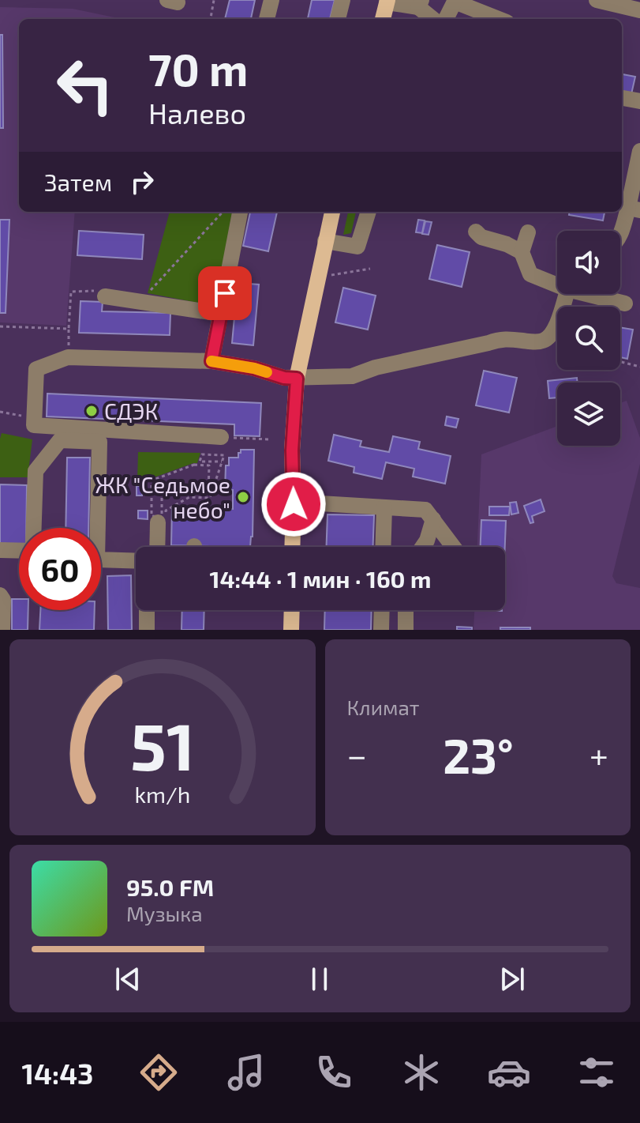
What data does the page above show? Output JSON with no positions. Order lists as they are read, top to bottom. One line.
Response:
{"places":["СДЭК","ЖК \"Седьмое небо\""],"page":{"turn":["70 m","Налево"],"then":"Затем","limit":"60","trip":"14:44 · 1 мин · 160 m","tile":"Климат","heat":["−","23°","+"],"song":["95.0 FM","Музыка"],"tabs":"14:43","gauge":["51","km/h"]}}
